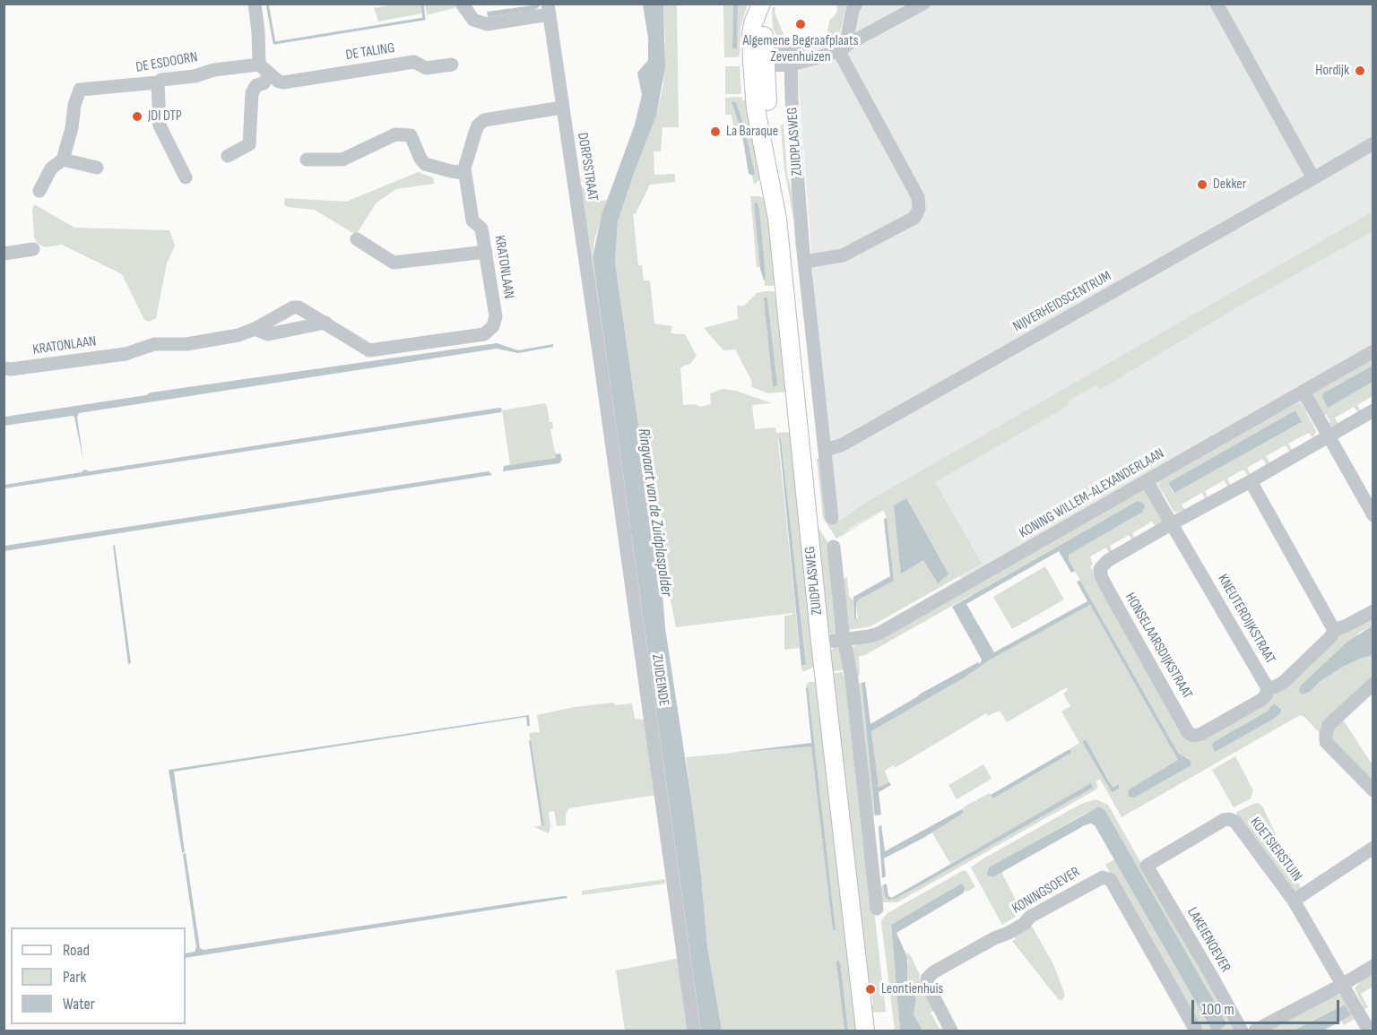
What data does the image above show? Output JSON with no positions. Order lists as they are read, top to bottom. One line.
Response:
{"streets":{"main road":["ZUIDPLASWEG"],"street":["DE TALING","DE ESDOORN","DORPSSTRAAT","KRATONLAAN","NIJVERHEIDSCENTRUM","KONING WILLEM-ALEXANDERLAAN","KNEUTERDIJKSTRAAT","HONSELAARSDIJKSTRAAT","ZUIDEINDE","KOETSIERSTUIN","KONINGSOEVER","LAKEIENOEVER"]},"crossings":[["ZUIDPLASWEG","NIJVERHEIDSCENTRUM"],["ZUIDPLASWEG","KONING WILLEM-ALEXANDERLAAN"],["DORPSSTRAAT","KRATONLAAN"],["DORPSSTRAAT","ZUIDEINDE"],["KONING WILLEM-ALEXANDERLAAN","KNEUTERDIJKSTRAAT"],["KNEUTERDIJKSTRAAT","HONSELAARSDIJKSTRAAT"],["KOETSIERSTUIN","LAKEIENOEVER"]],"water":["Ringvaart van de Zuidplaspolder"],"places":["Algemene Begraafplaats Zevenhuizen","Hordijk","JDI DTP","La Baraque","Dekker","Leontienhuis"],"legend":["Road","Park","Water"],"scale_bar":"100 m"}
